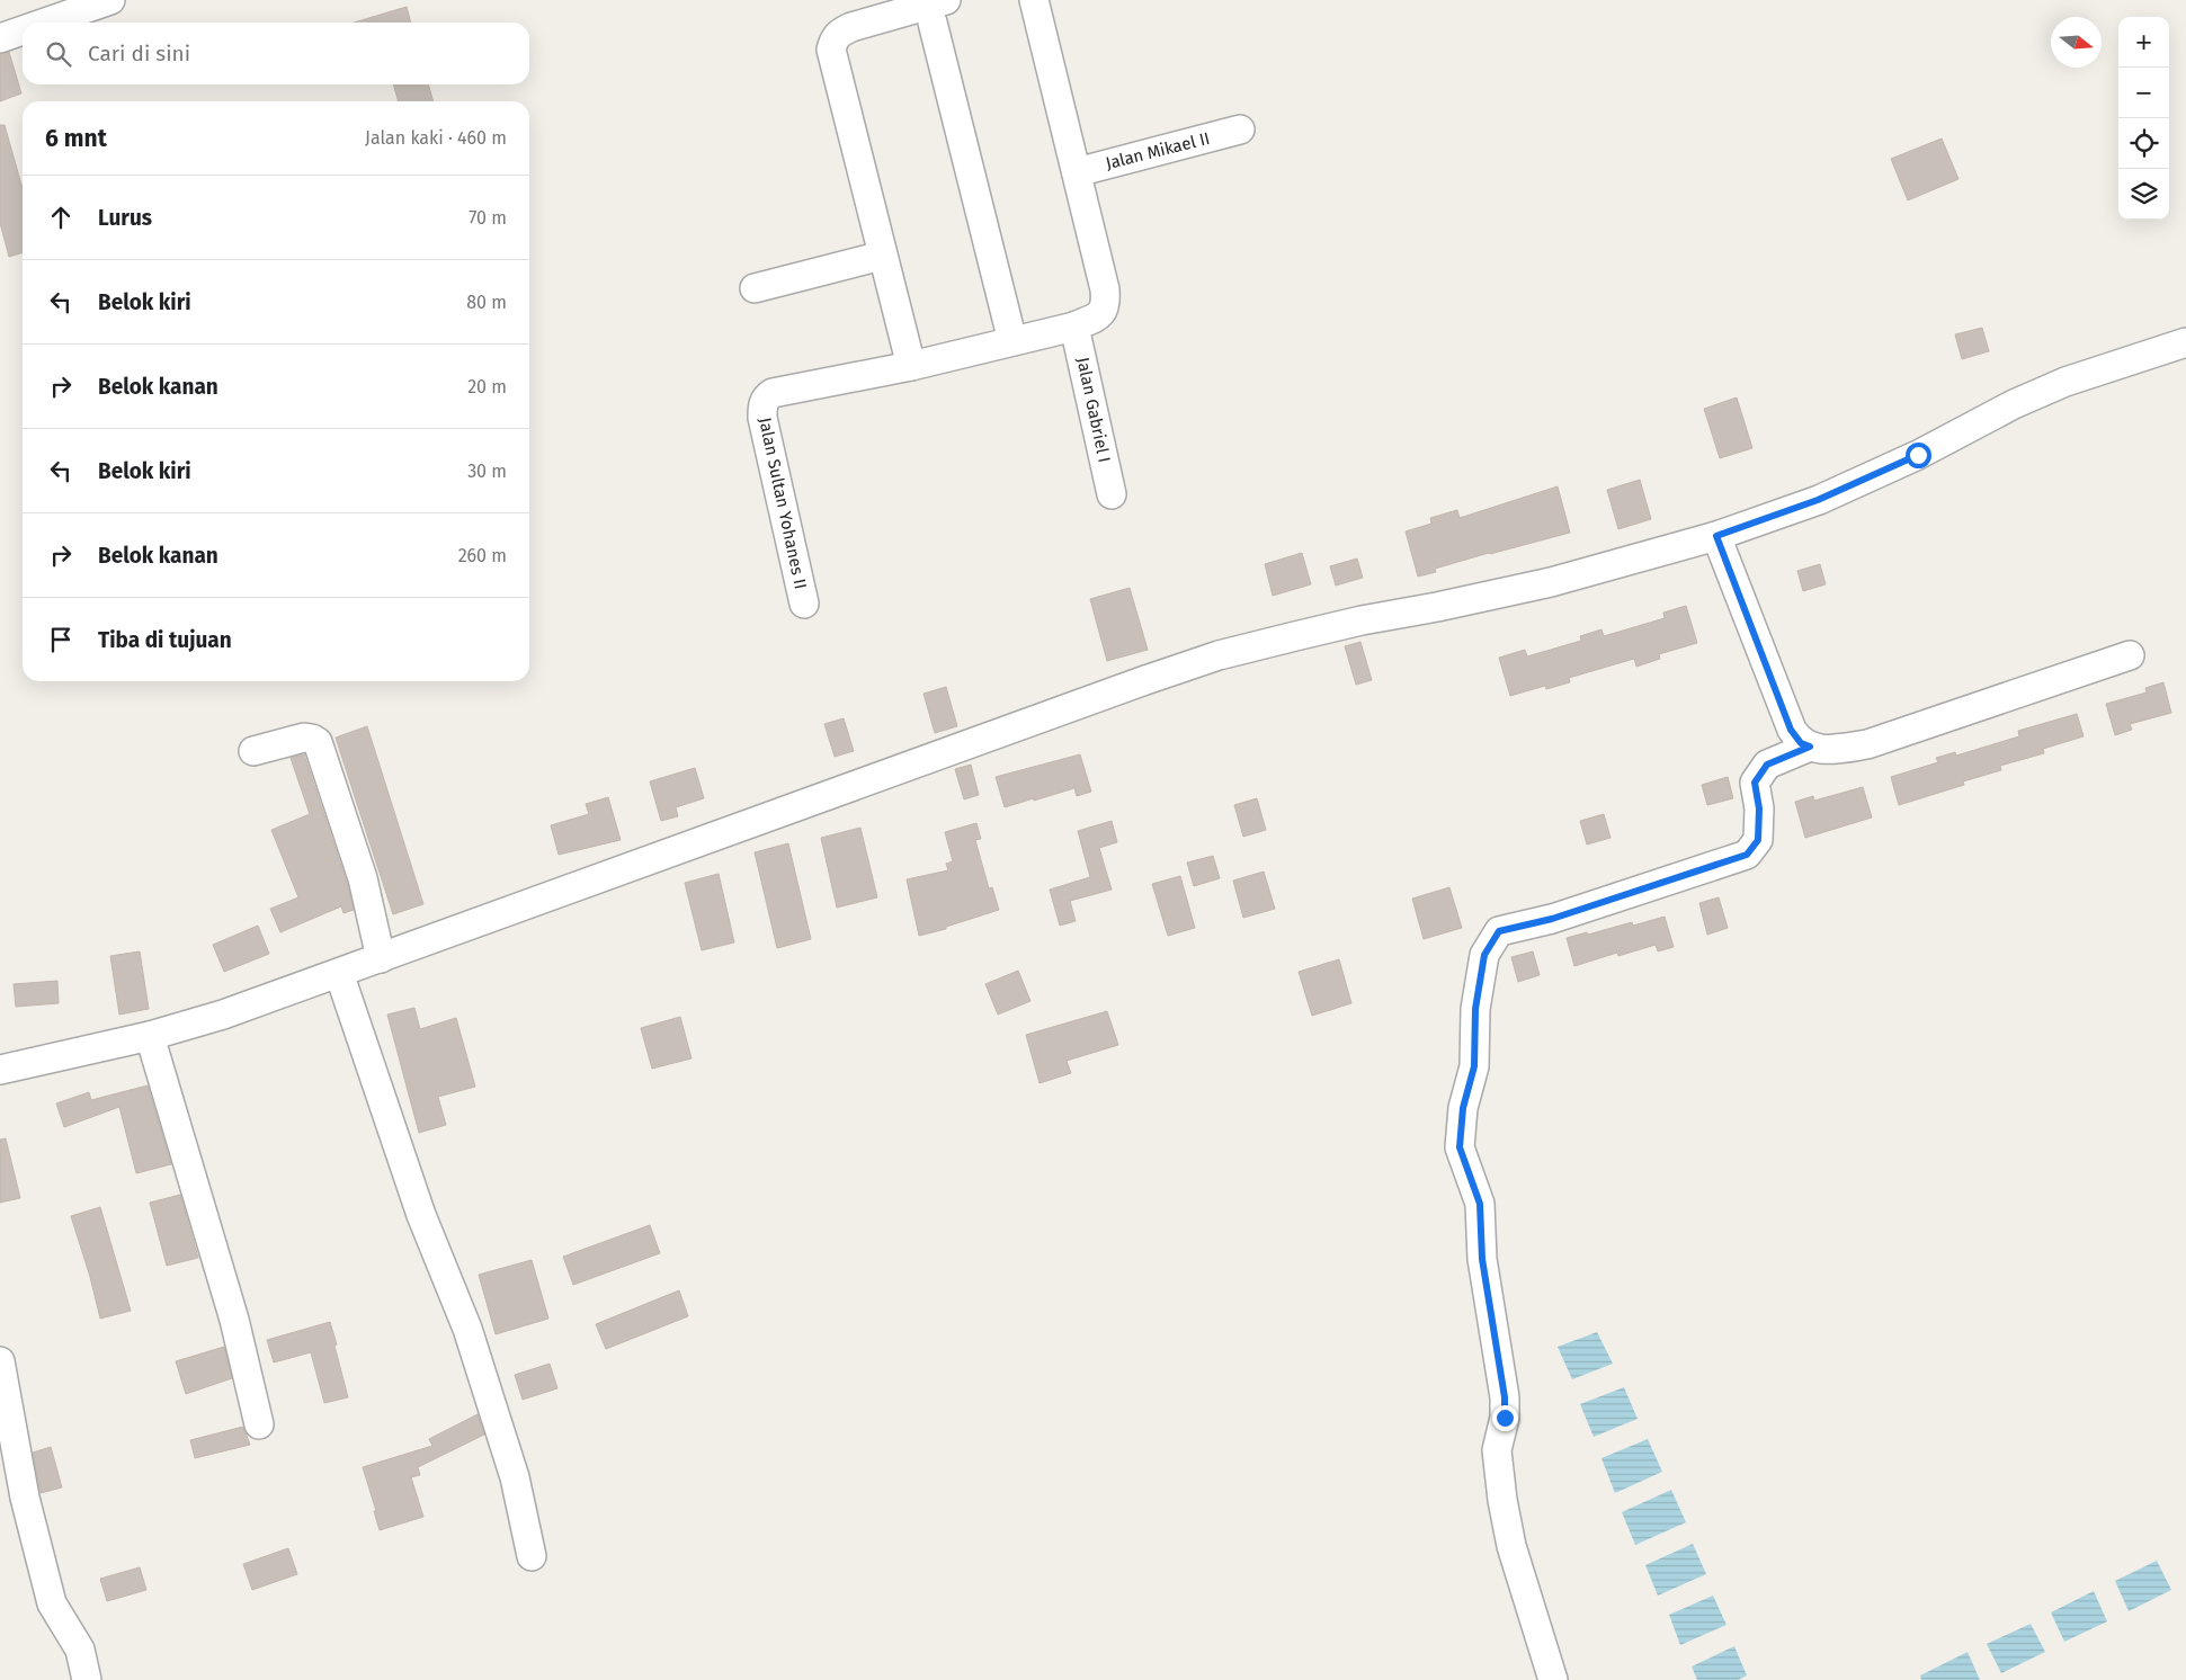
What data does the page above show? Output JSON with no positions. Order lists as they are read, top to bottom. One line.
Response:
{"streets":{"street":["Jalan Mikael II","Jalan Gabriel I","Jalan Sultan Yohanes II"]},"north":"right","page":{"map_buttons":["+","−"],"search":"Cari di sini","heading":["6 mnt","Jalan kaki · 460 m"],"list":[["Lurus","70 m"],["Belok kiri","80 m"],["Belok kanan","20 m"],["Belok kiri","30 m"],["Belok kanan","260 m"],"Tiba di tujuan"]}}
